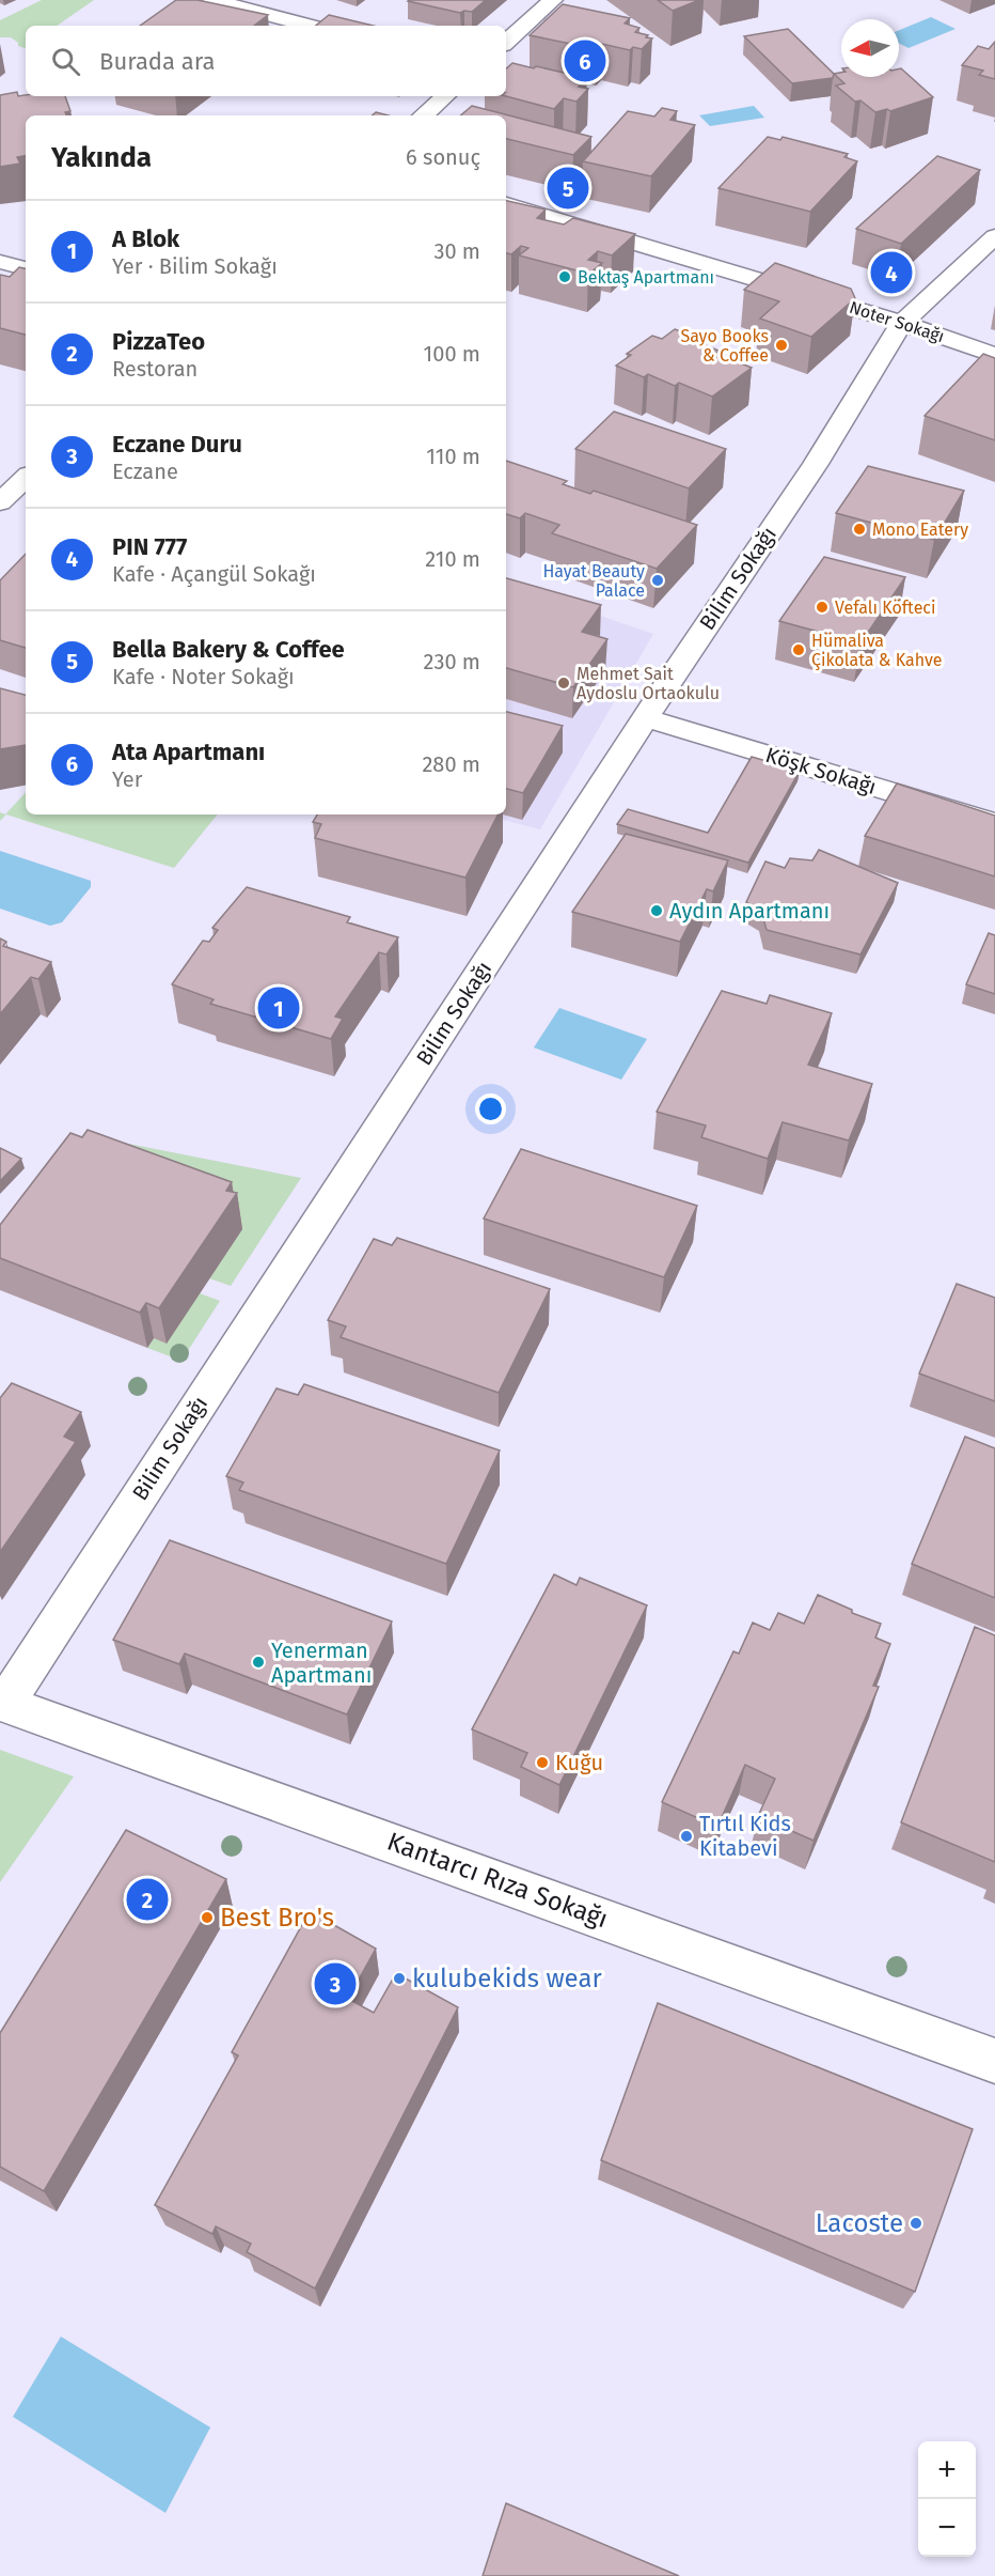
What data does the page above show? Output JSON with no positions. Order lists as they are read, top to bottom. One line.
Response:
{"streets":{"street":["Noter Sokağı","Bilim Sokağı","Köşk Sokağı","Kantarcı Rıza Sokağı"]},"crossings":[["Noter Sokağı","Bilim Sokağı"],["Bilim Sokağı","Köşk Sokağı"],["Bilim Sokağı","Kantarcı Rıza Sokağı"]],"places":["Bektaş Apartmanı","Sayo Books & Coffee","Mono Eatery","Hayat Beauty Palace","Vefalı Köfteci","Hümaliva Çikolata & Kahve","Mehmet Sait Aydoslu Ortaokulu","Aydın Apartmanı","Yenerman Apartmanı","Kuğu","Tırtıl Kids Kitabevi","Best Bro's","kulubekids wear","Lacoste"],"north":"left","page":{"search":"Burada ara","pins":["6","5","4","1","2","3"],"heading":["Yakında","6 sonuç"],"list":[{"mark":"1","name":"A Blok","note":"Yer · Bilim Sokağı","value":"30 m"},{"mark":"2","name":"PizzaTeo","note":"Restoran","value":"100 m"},{"mark":"3","name":"Eczane Duru","note":"Eczane","value":"110 m"},{"mark":"4","name":"PIN 777","note":"Kafe · Açangül Sokağı","value":"210 m"},{"mark":"5","name":"Bella Bakery & Coffee","note":"Kafe · Noter Sokağı","value":"230 m"},{"mark":"6","name":"Ata Apartmanı","note":"Yer","value":"280 m"}],"map_buttons":["+","−"]}}
